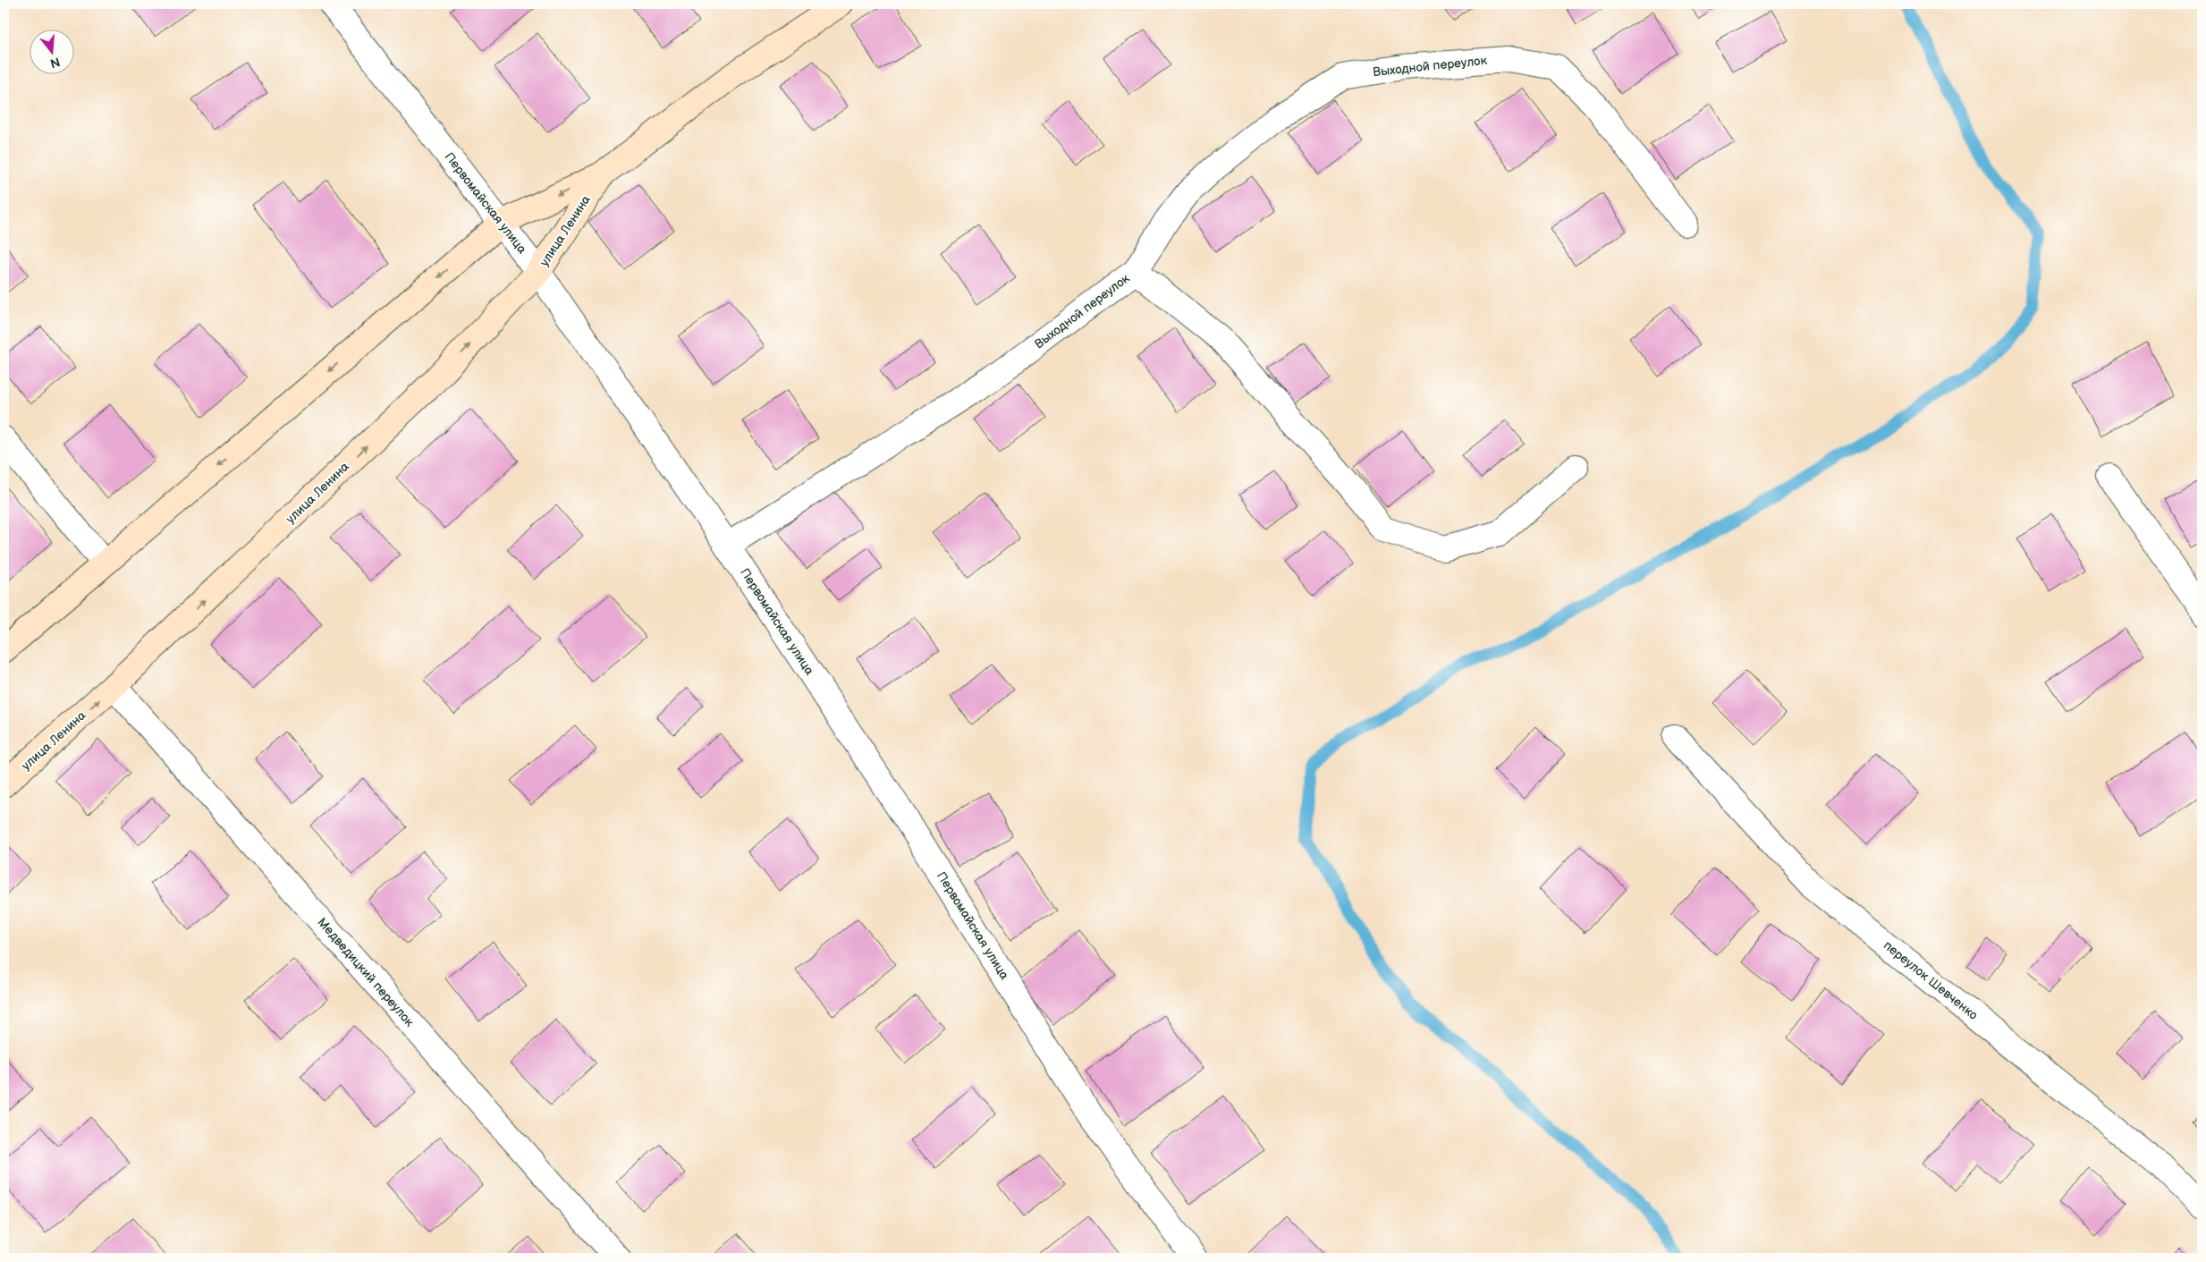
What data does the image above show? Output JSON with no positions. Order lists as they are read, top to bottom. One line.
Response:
{"streets":{"street":["Выходной переулок","Первомайская улица","улица Ленина","Медведицкий переулок","переулок Шевченко"]},"crossings":[["Выходной переулок","Первомайская улица"],["Первомайская улица","улица Ленина"],["улица Ленина","Медведицкий переулок"]],"north":"bottom"}
